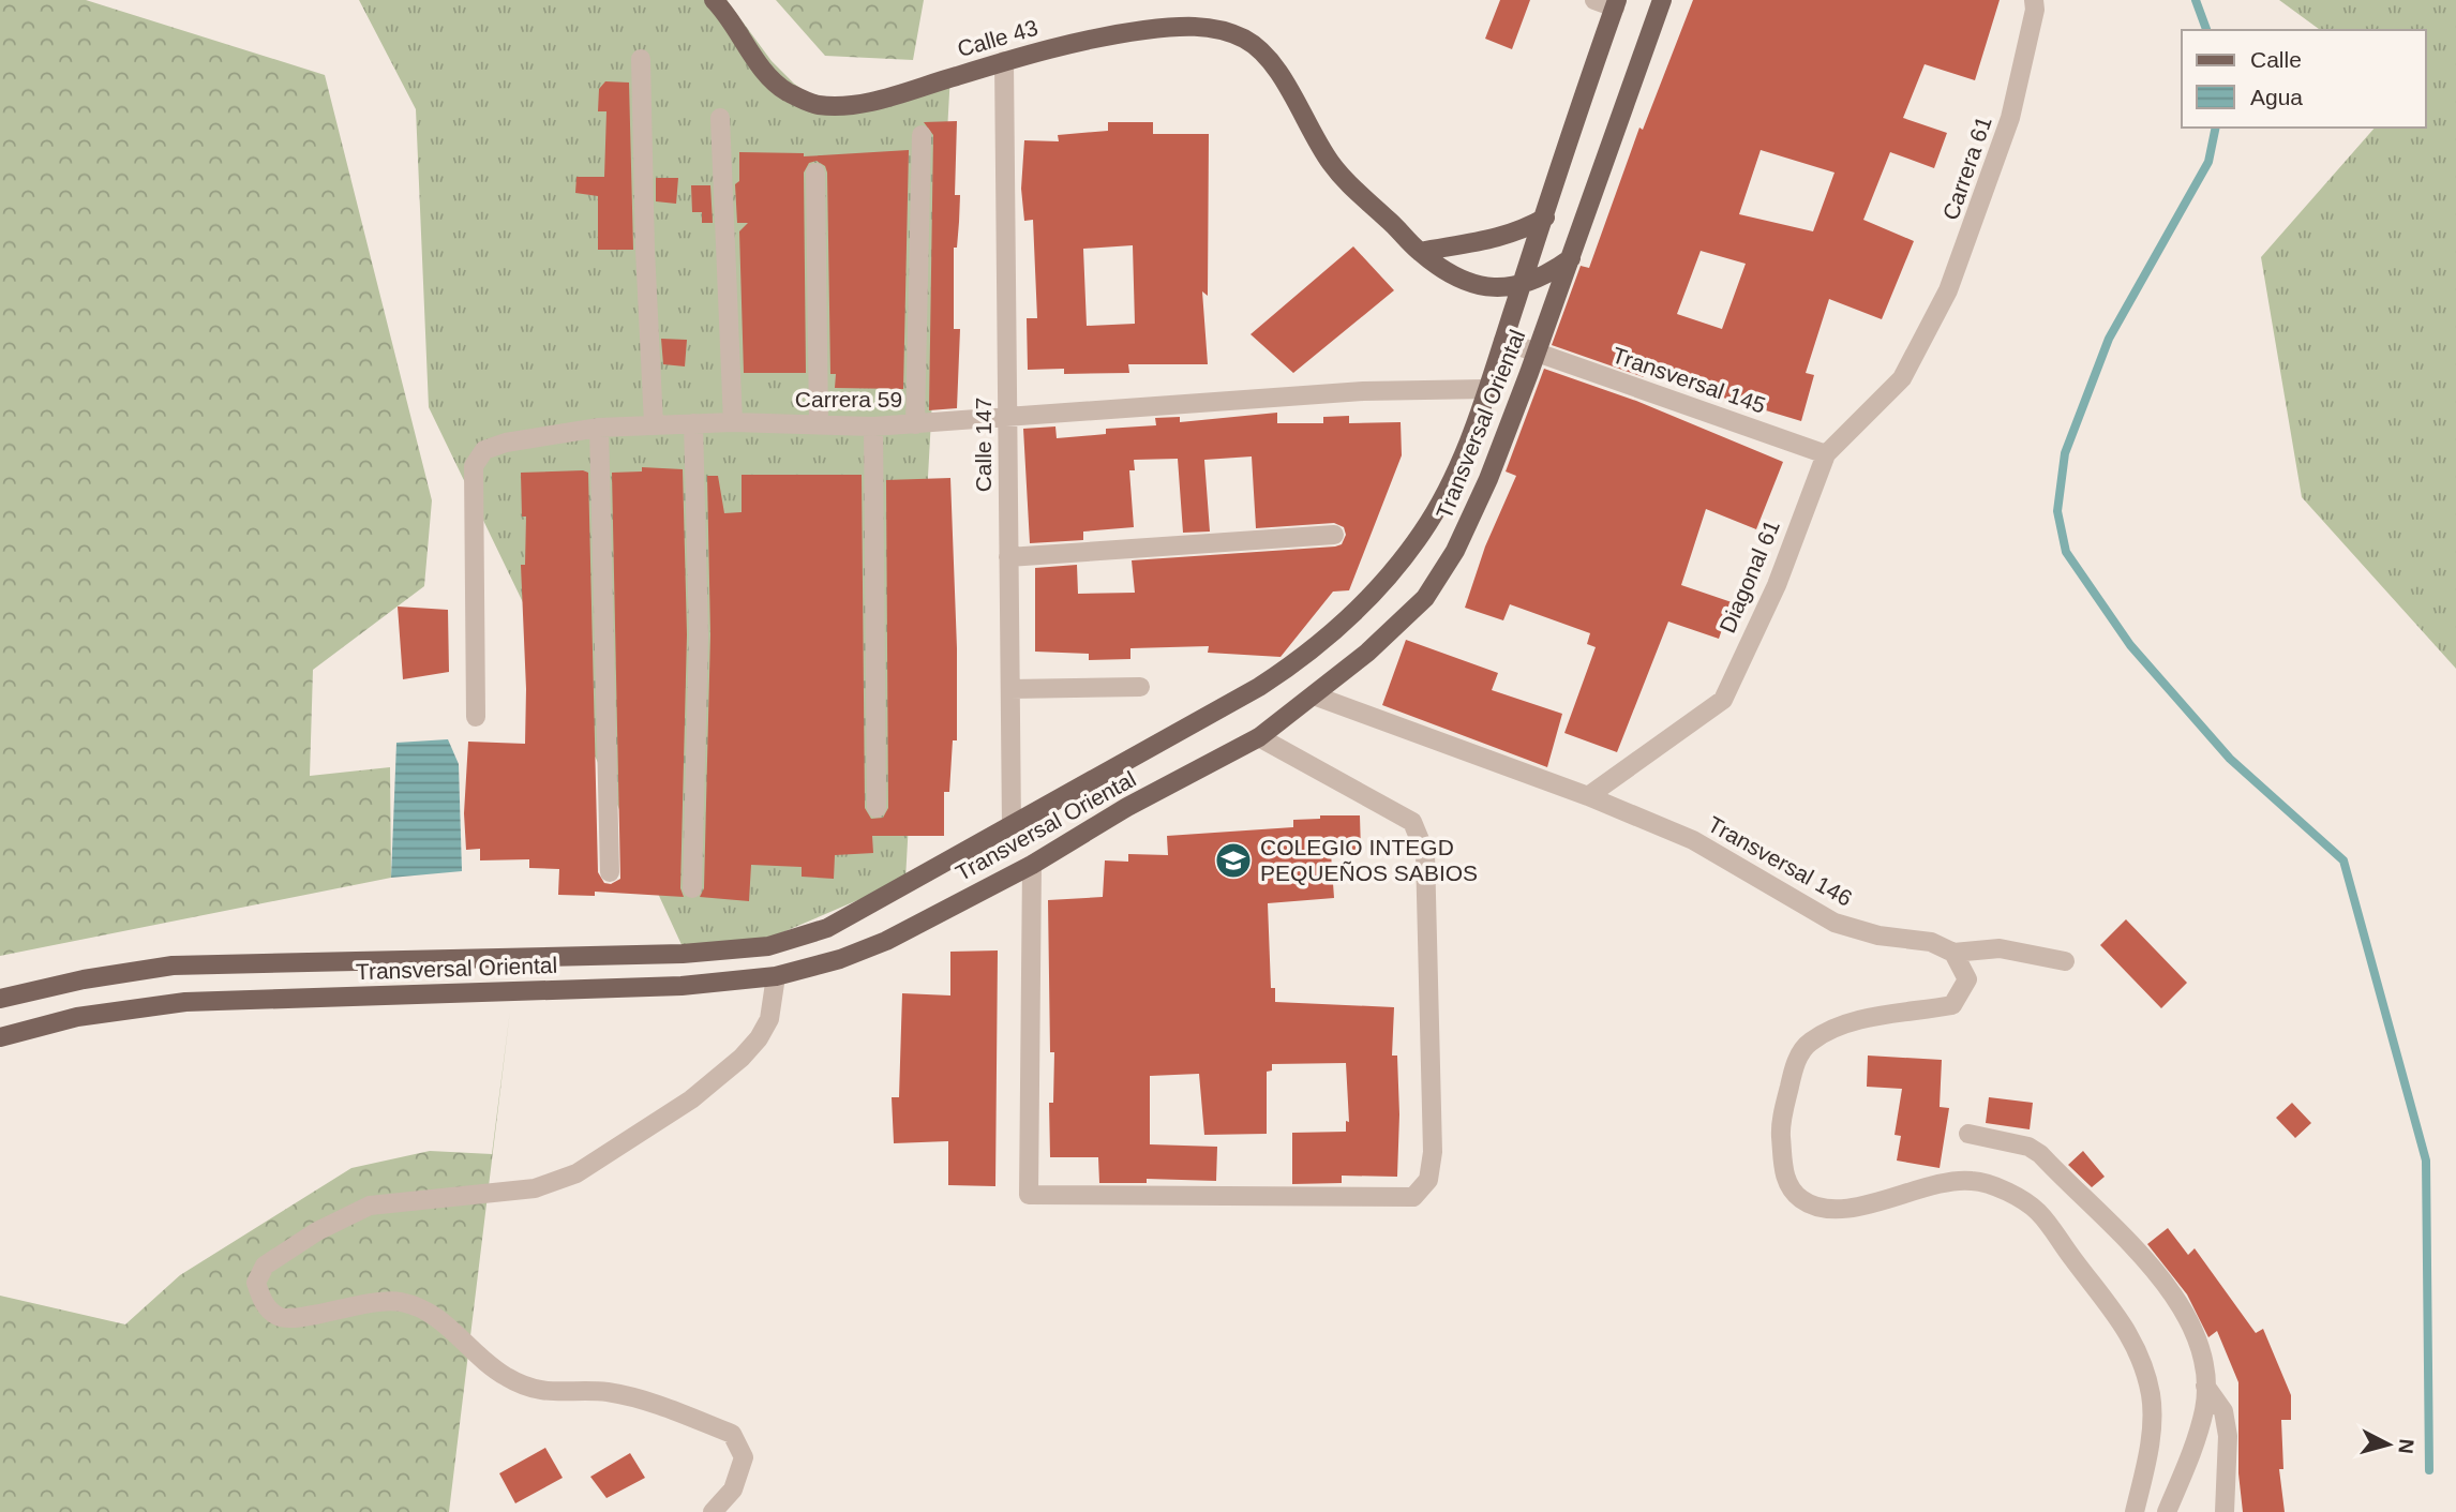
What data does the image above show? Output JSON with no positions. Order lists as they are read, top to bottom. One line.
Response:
{"streets":{"main road":["Calle 43","Transversal Oriental"],"street":["Carrera 61","Transversal 145","Carrera 59","Calle 147","Diagonal 61","Transversal 146"]},"crossings":[["Calle 43","Transversal Oriental"],["Calle 43","Calle 147"],["Carrera 61","Diagonal 61"],["Transversal 145","Transversal Oriental"],["Transversal 145","Diagonal 61"],["Carrera 59","Transversal Oriental"],["Carrera 59","Calle 147"],["Transversal Oriental","Calle 147"],["Transversal Oriental","Transversal 146"],["Diagonal 61","Transversal 146"]],"places":{"school or university":["COLEGIO INTEGD PEQUEÑOS SABIOS"]},"legend":["Calle","Agua"],"north":"right"}
